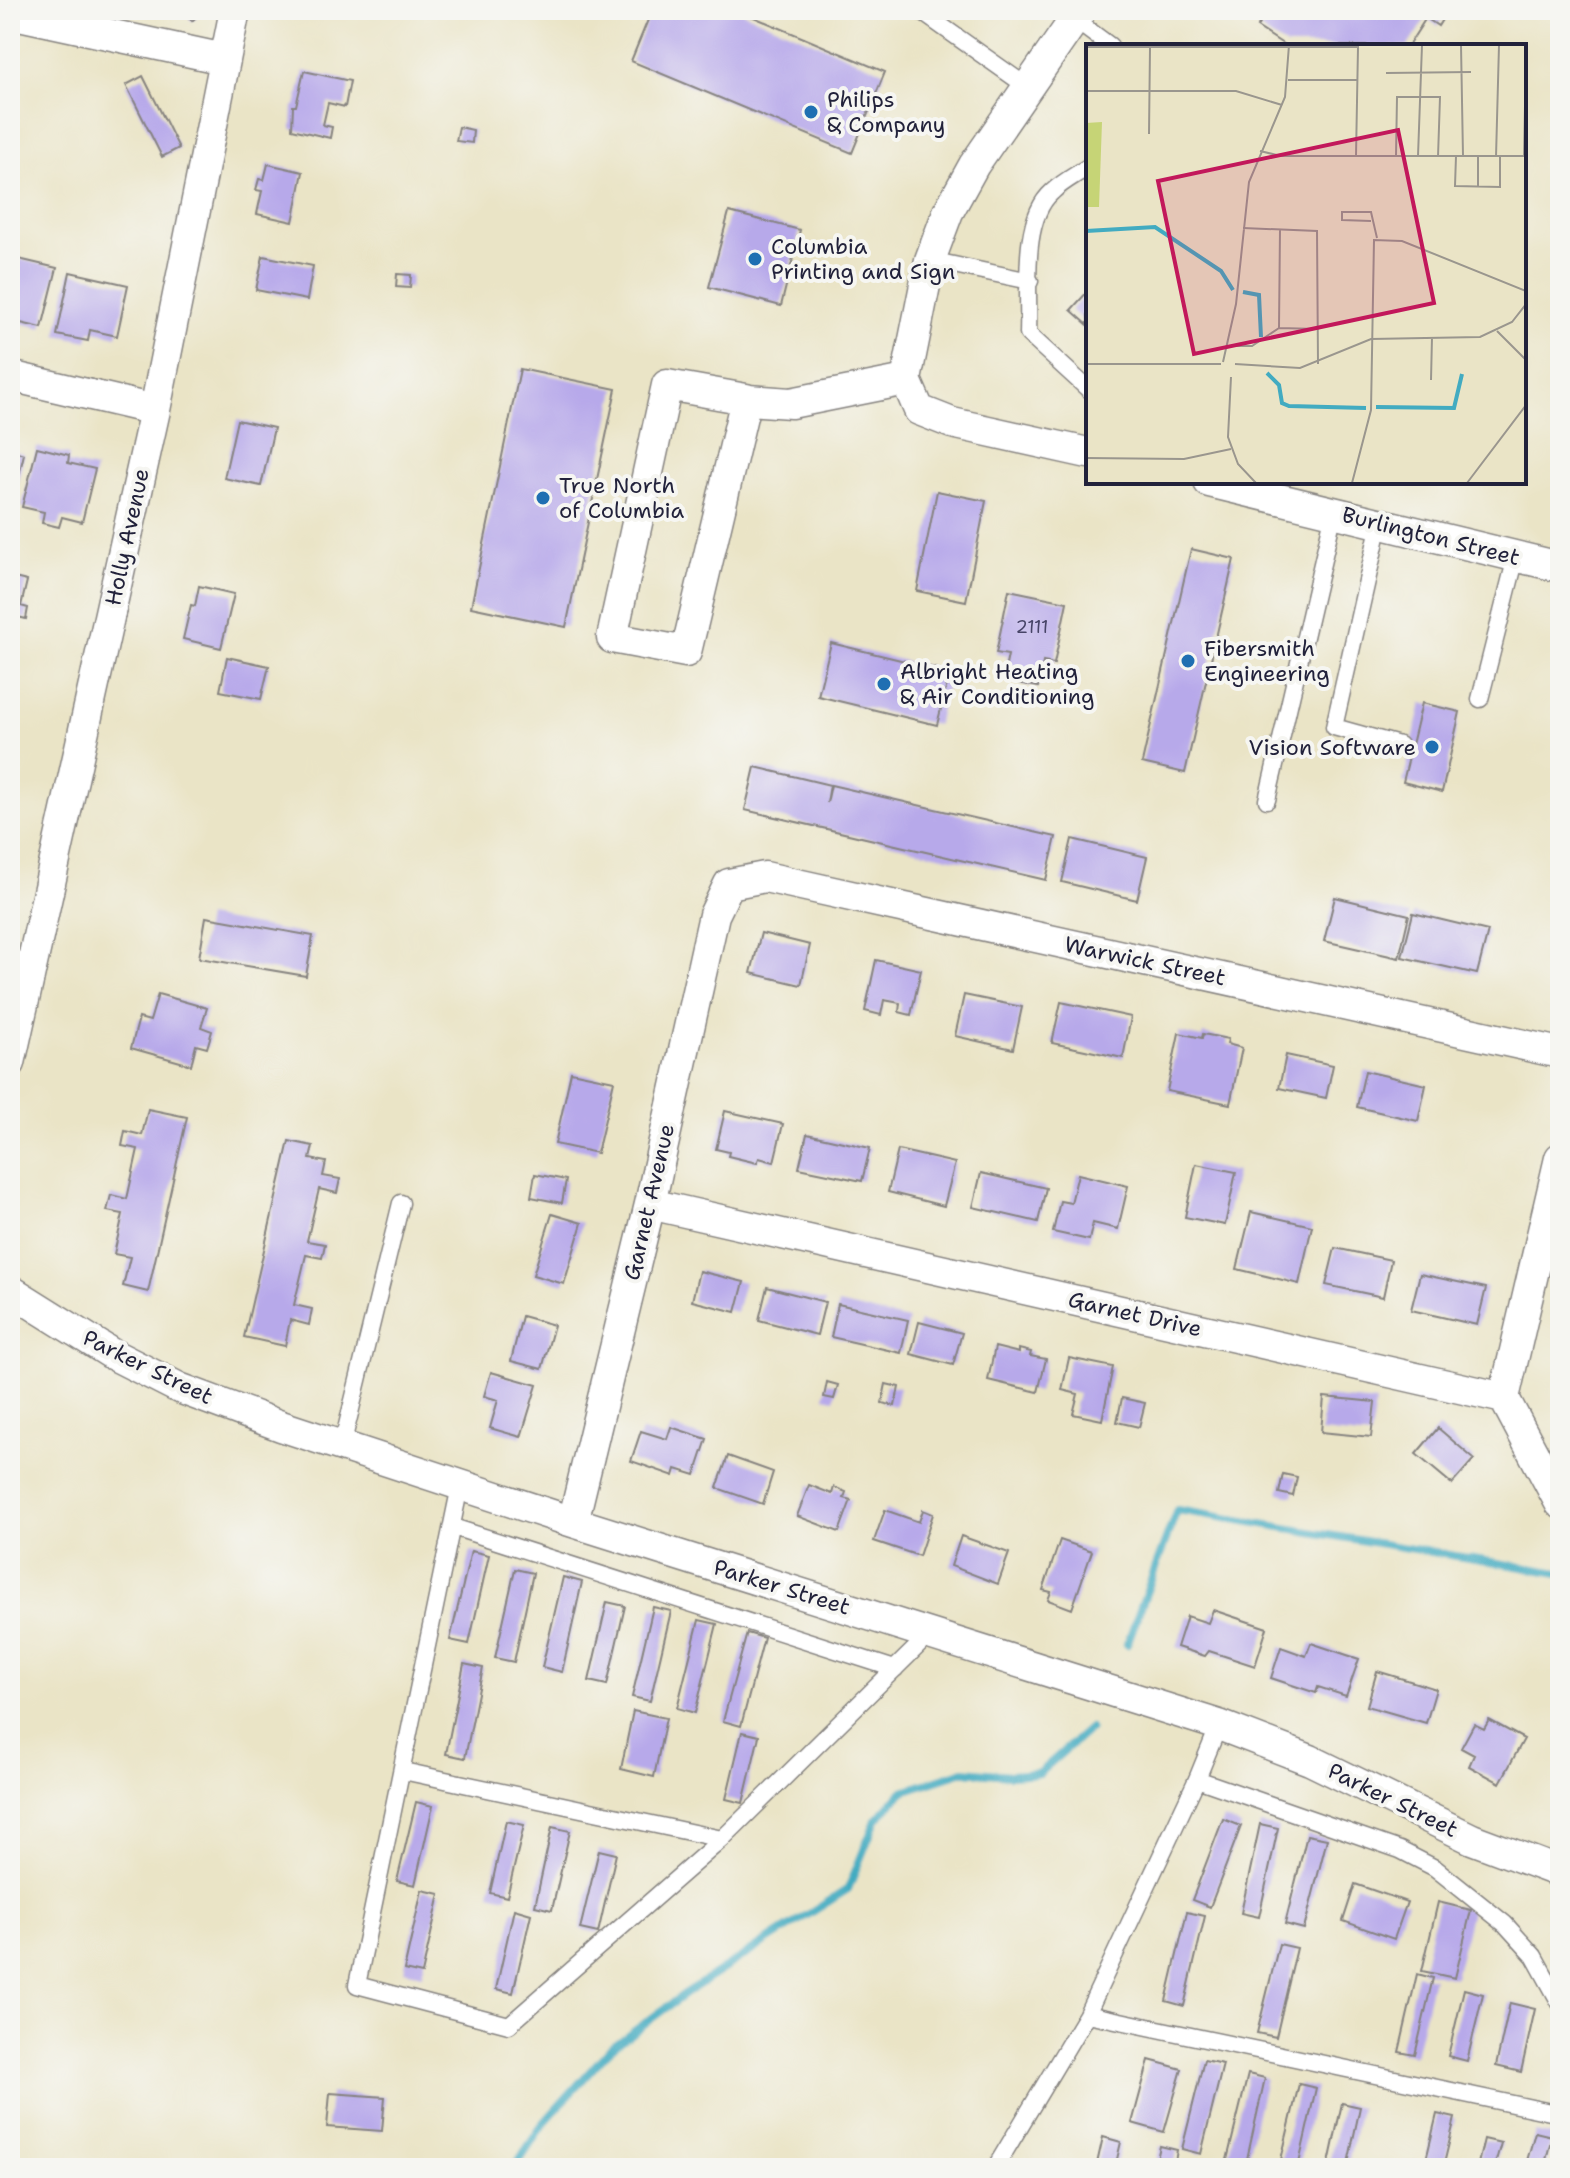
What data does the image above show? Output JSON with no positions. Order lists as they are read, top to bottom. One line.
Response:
{"streets":{"street":["Burlington Street","Holly Avenue","Warwick Street","Garnet Avenue","Garnet Drive","Parker Street"]},"crossings":[["Warwick Street","Garnet Avenue"],["Garnet Avenue","Garnet Drive"],["Garnet Avenue","Parker Street"]],"places":["Philips & Company","Columbia Printing and Sign","True North of Columbia","Fibersmith Engineering","Albright Heating & Air Conditioning","Vision Software"],"house_numbers":["2111"]}
